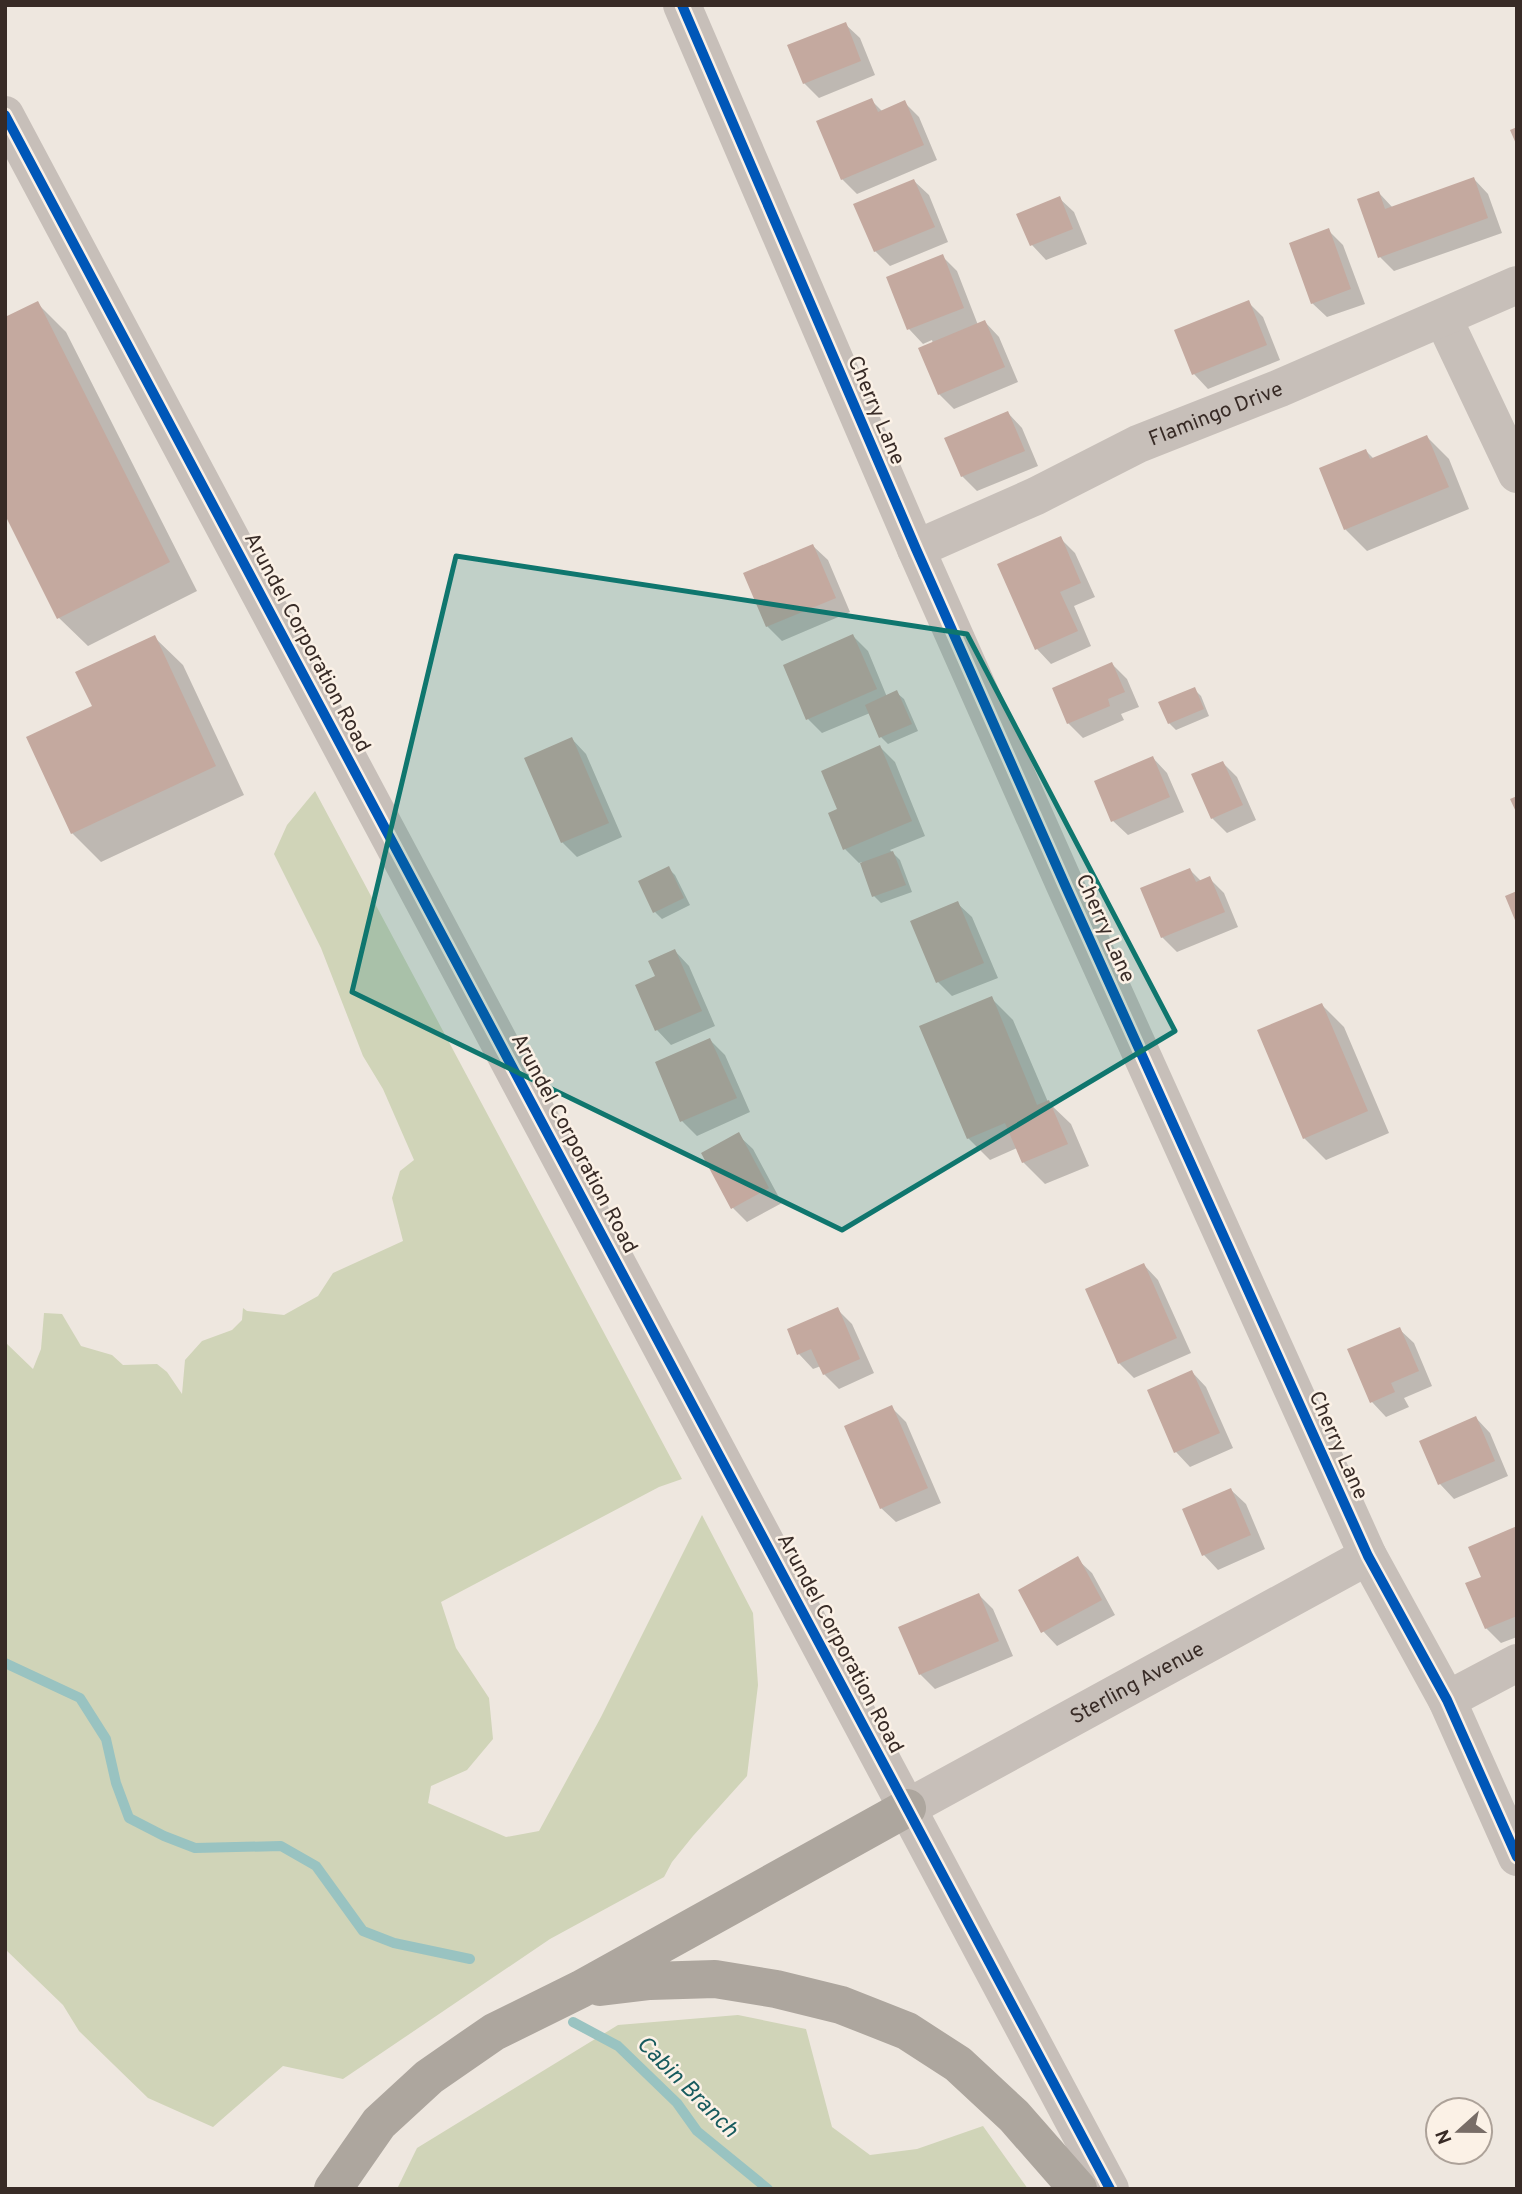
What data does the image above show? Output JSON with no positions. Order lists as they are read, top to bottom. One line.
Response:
{"streets":{"street":["Cherry Lane","Flamingo Drive","Arundel Corporation Road","Sterling Avenue"]},"crossings":[["Cherry Lane","Flamingo Drive"],["Cherry Lane","Sterling Avenue"],["Arundel Corporation Road","Sterling Avenue"]],"water":["Cabin Branch"],"north":"left"}
